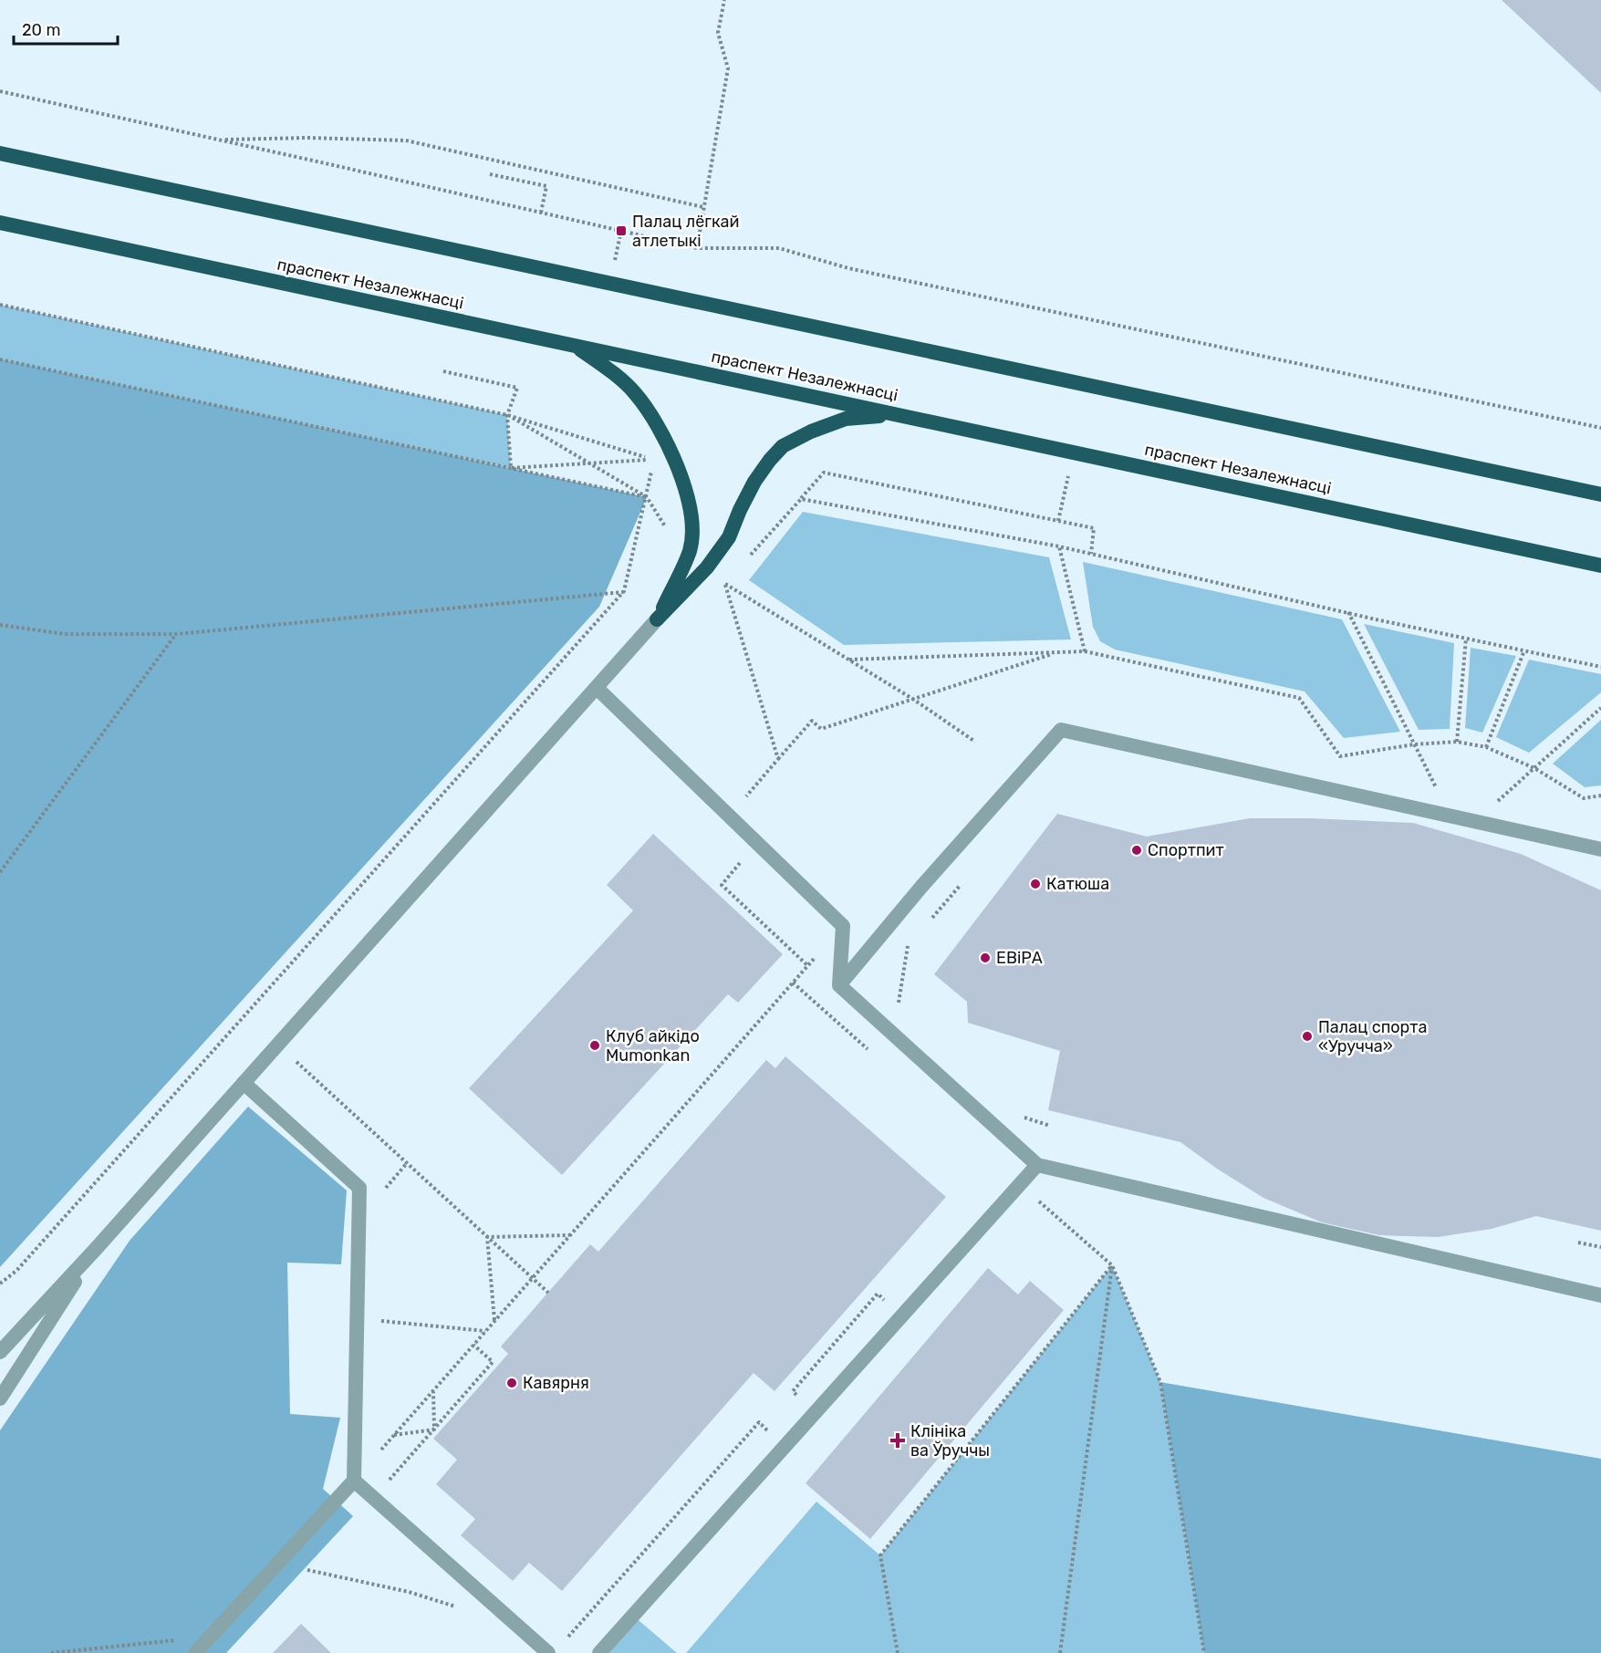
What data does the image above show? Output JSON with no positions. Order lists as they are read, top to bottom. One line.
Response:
{"streets":{"highway":["праспект Незалежнасці"]},"places":{"transit":["Палац лёгкай атлетыкі"],"other":["Спортпит","Катюша","ЕВіРА","Палац спорта «Уручча»","Клуб айкідо Mumonkan","Кавярня"],"health":["Клініка ва Ўруччы"]},"scale_bar":"20 m"}
